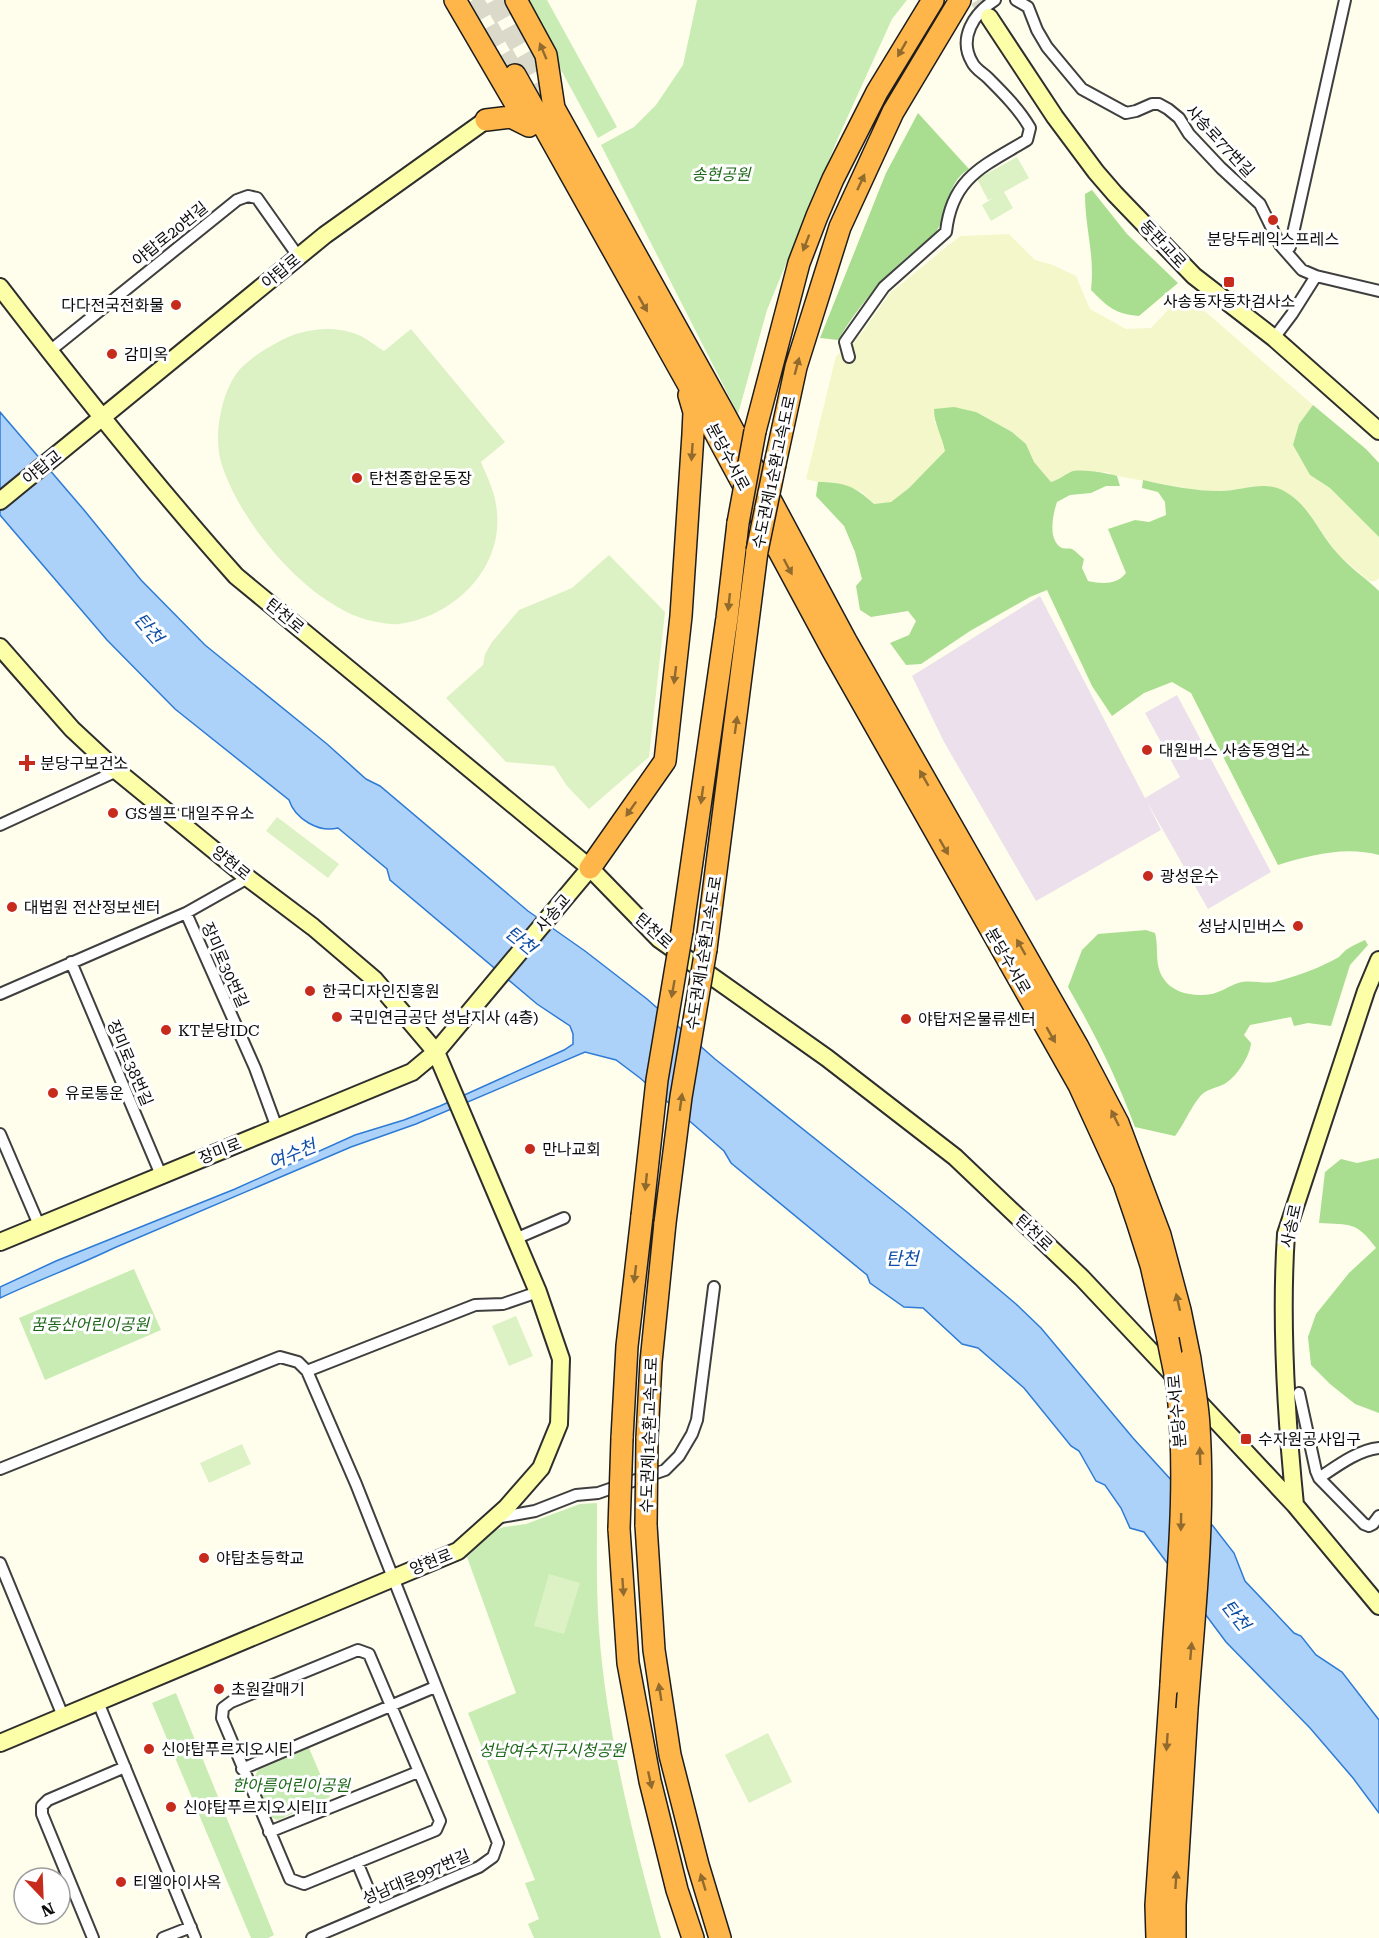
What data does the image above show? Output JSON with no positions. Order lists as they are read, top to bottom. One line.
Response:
{"streets":{"highway":["분당수서로","수도권제1순환고속도로"],"main road":["동판교로","야탑로","야탑교","탄천로","양현로","사송교","장미로","사송로"],"street":["사송로77번길","야탑로20번길","장미로30번길","장미로38번길","성남대로997번길"]},"crossings":[["야탑로20번길","야탑로"],["야탑로20번길","탄천로"],["야탑로","야탑교"],["야탑로","탄천로"],["탄천로","사송교"],["탄천로","사송로"],["양현로","사송교"],["양현로","장미로"],["양현로","성남대로997번길"],["사송교","장미로"],["장미로30번길","장미로"],["장미로38번길","장미로"]],"water":["탄천","여수천"],"parks":["송현공원","꿈동산어린이공원","성남여수지구시청공원","한아름어린이공원"],"places":{"other":["분당두레익스프레스","다다전국전화물","감미옥","탄천종합운동장","대원버스 사송동영업소","GS셀프 대일주유소","광성운수","대법원 전산정보센터","성남시민버스","한국디자인진흥원","국민연금공단 성남지사 (4층)","야탑저온물류센터","KT분당IDC","유로통운","만나교회","야탑초등학교","초원갈매기","신야탑푸르지오시티","신야탑푸르지오시티II","티엘아이사옥"],"transit":["사송동자동차검사소","수자원공사입구"],"health":["분당구보건소"]},"north":"bottom right"}
